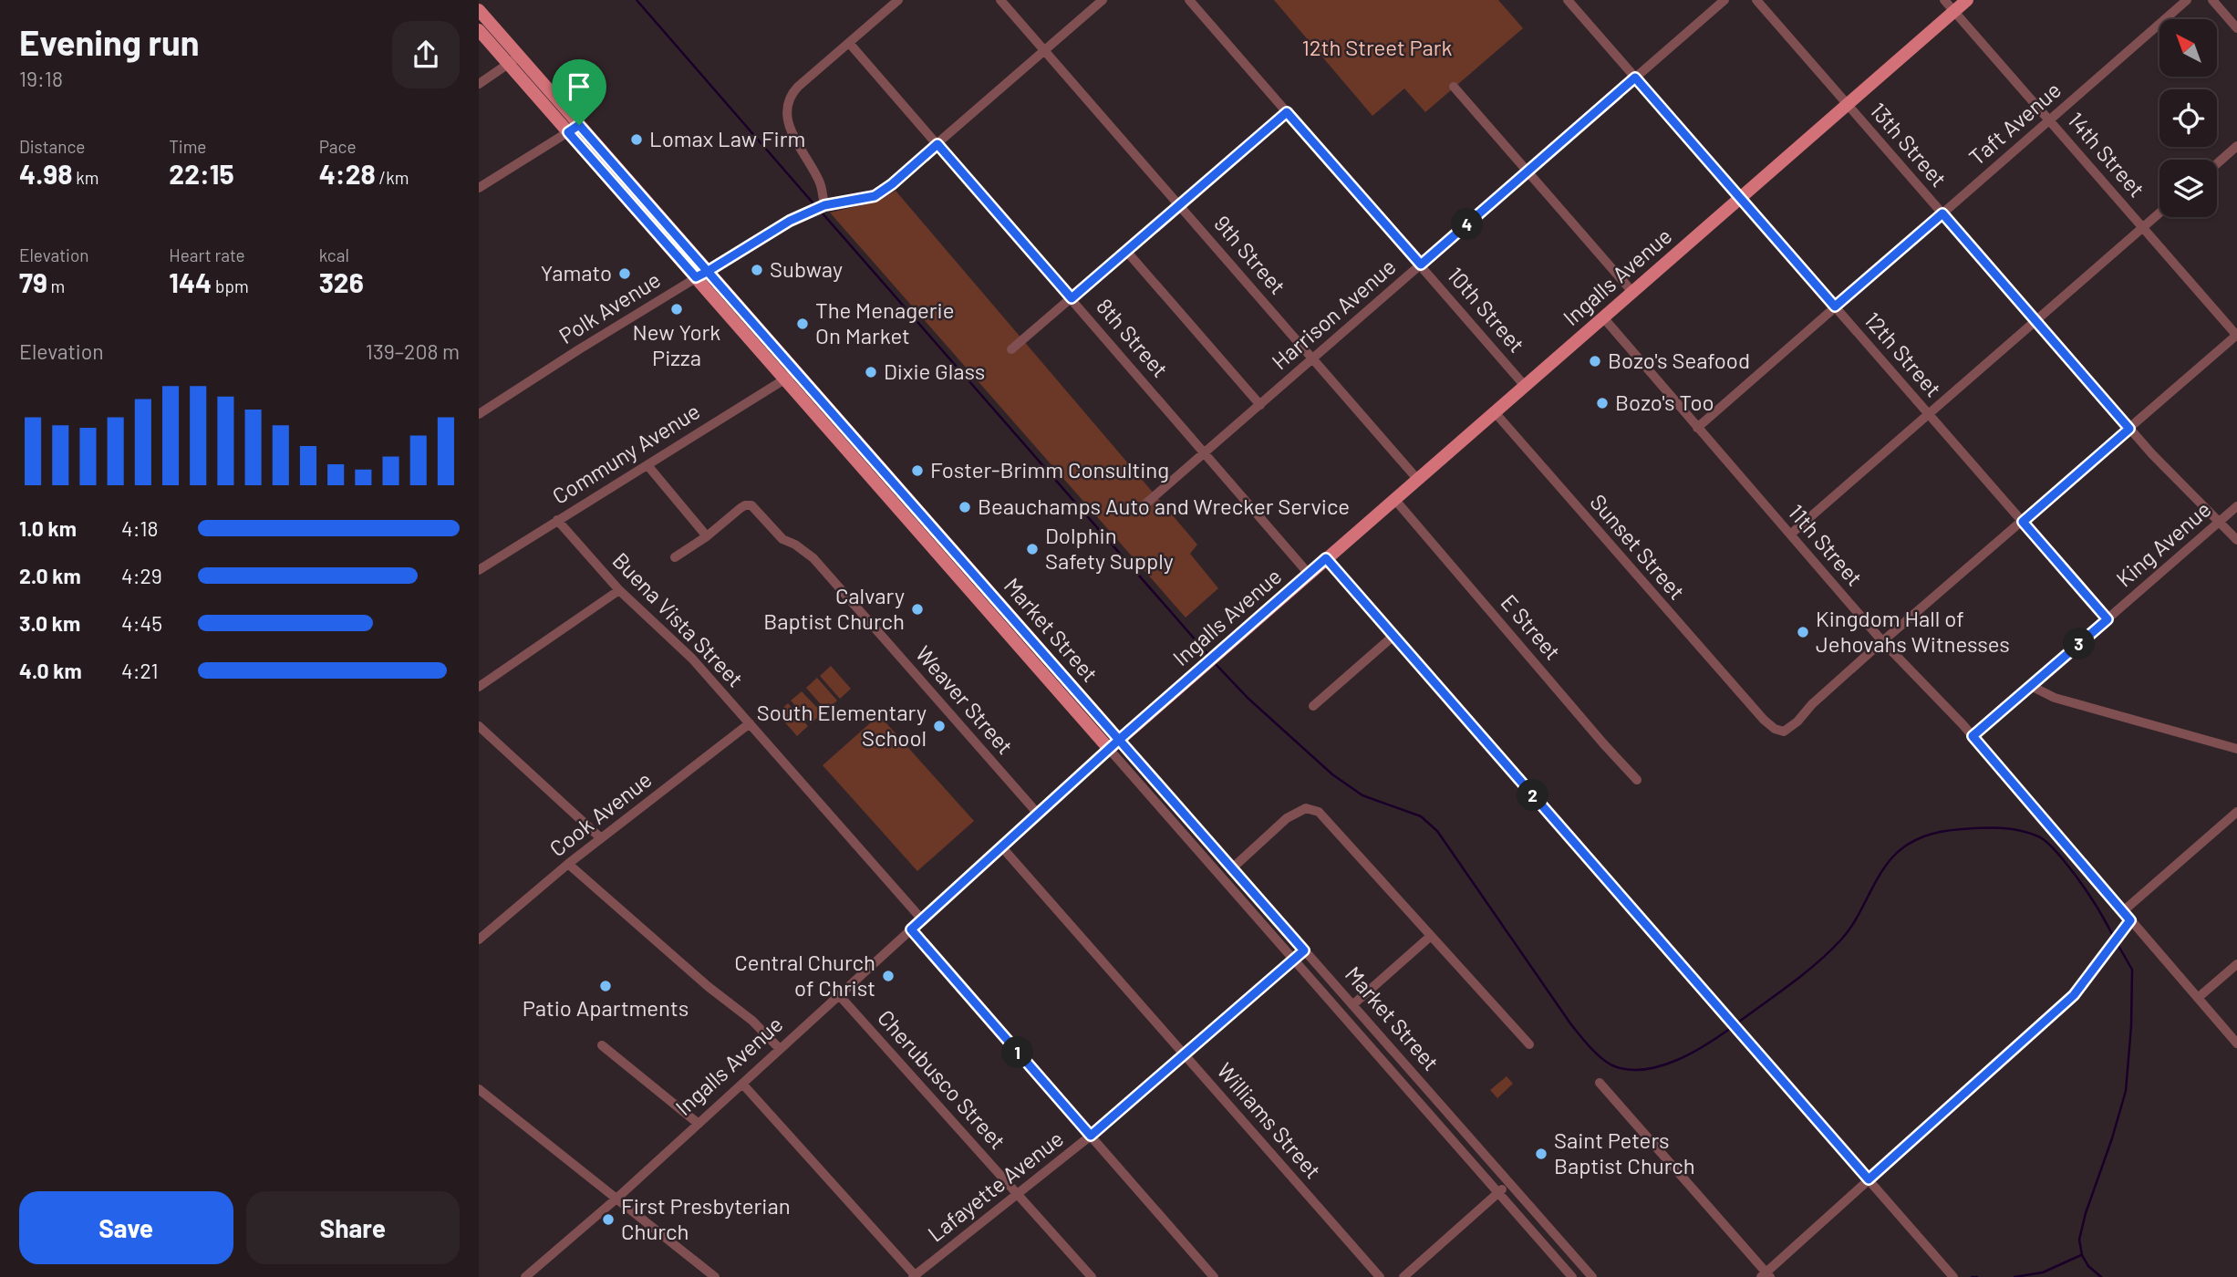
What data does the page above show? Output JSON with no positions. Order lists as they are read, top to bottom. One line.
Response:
{"streets":{"main road":["Ingalls Avenue","Market Street"],"street":["Taft Avenue","13th Street","14th Street","9th Street","Polk Avenue","10th Street","Harrison Avenue","8th Street","12th Street","Communy Avenue","King Avenue","11th Street","Sunset Street","Buena Vista Street","E Street","Weaver Street","Cook Avenue","Cherubusco Street","Williams Street","Lafayette Avenue"]},"crossings":[["Taft Avenue","13th Street"],["Taft Avenue","14th Street"],["Taft Avenue","12th Street"],["Taft Avenue","11th Street"],["13th Street","Ingalls Avenue"],["13th Street","King Avenue"],["14th Street","Ingalls Avenue"],["9th Street","Ingalls Avenue"],["9th Street","Polk Avenue"],["9th Street","Harrison Avenue"],["Ingalls Avenue","10th Street"],["Ingalls Avenue","8th Street"],["Ingalls Avenue","12th Street"],["Ingalls Avenue","11th Street"],["Ingalls Avenue","Sunset Street"],["Ingalls Avenue","Buena Vista Street"],["Ingalls Avenue","E Street"],["Ingalls Avenue","Market Street"],["Ingalls Avenue","Weaver Street"],["Ingalls Avenue","Cherubusco Street"],["Ingalls Avenue","Williams Street"],["Polk Avenue","8th Street"],["Polk Avenue","Market Street"],["10th Street","Harrison Avenue"],["Harrison Avenue","8th Street"],["Harrison Avenue","12th Street"],["12th Street","King Avenue"],["Communy Avenue","Buena Vista Street"],["Communy Avenue","Market Street"],["King Avenue","11th Street"],["11th Street","Sunset Street"],["Buena Vista Street","Cook Avenue"],["Market Street","Lafayette Avenue"],["Cherubusco Street","Lafayette Avenue"],["Williams Street","Lafayette Avenue"]],"parks":["12th Street Park"],"places":["Lomax Law Firm","Subway","Yamato","New York Pizza","The Menagerie On Market","Bozo's Seafood","Dixie Glass","Bozo's Too","Foster-Brimm Consulting","Beauchamps Auto and Wrecker Service","Dolphin Safety Supply","Calvary Baptist Church","Kingdom Hall of Jehovahs Witnesses","South Elementary School","Central Church of Christ","Patio Apartments","Saint Peters Baptist Church","First Presbyterian Church"],"north":"top left","page":{"heading":["Evening run","19:18"],"stats":[["Distance","4.98 km"],["Time","22:15"],["Pace","4:28 /km"],["Elevation","79 m"],["Heart rate","144 bpm"],["kcal","326"]],"pins":["4","3","2","1"],"chart":["Elevation","139–208 m"],"list":[{"name":"1.0 km","note":"4:18"},{"name":"2.0 km","note":"4:29"},{"name":"3.0 km","note":"4:45"},{"name":"4.0 km","note":"4:21"}],"buttons":["Save","Share"]}}
